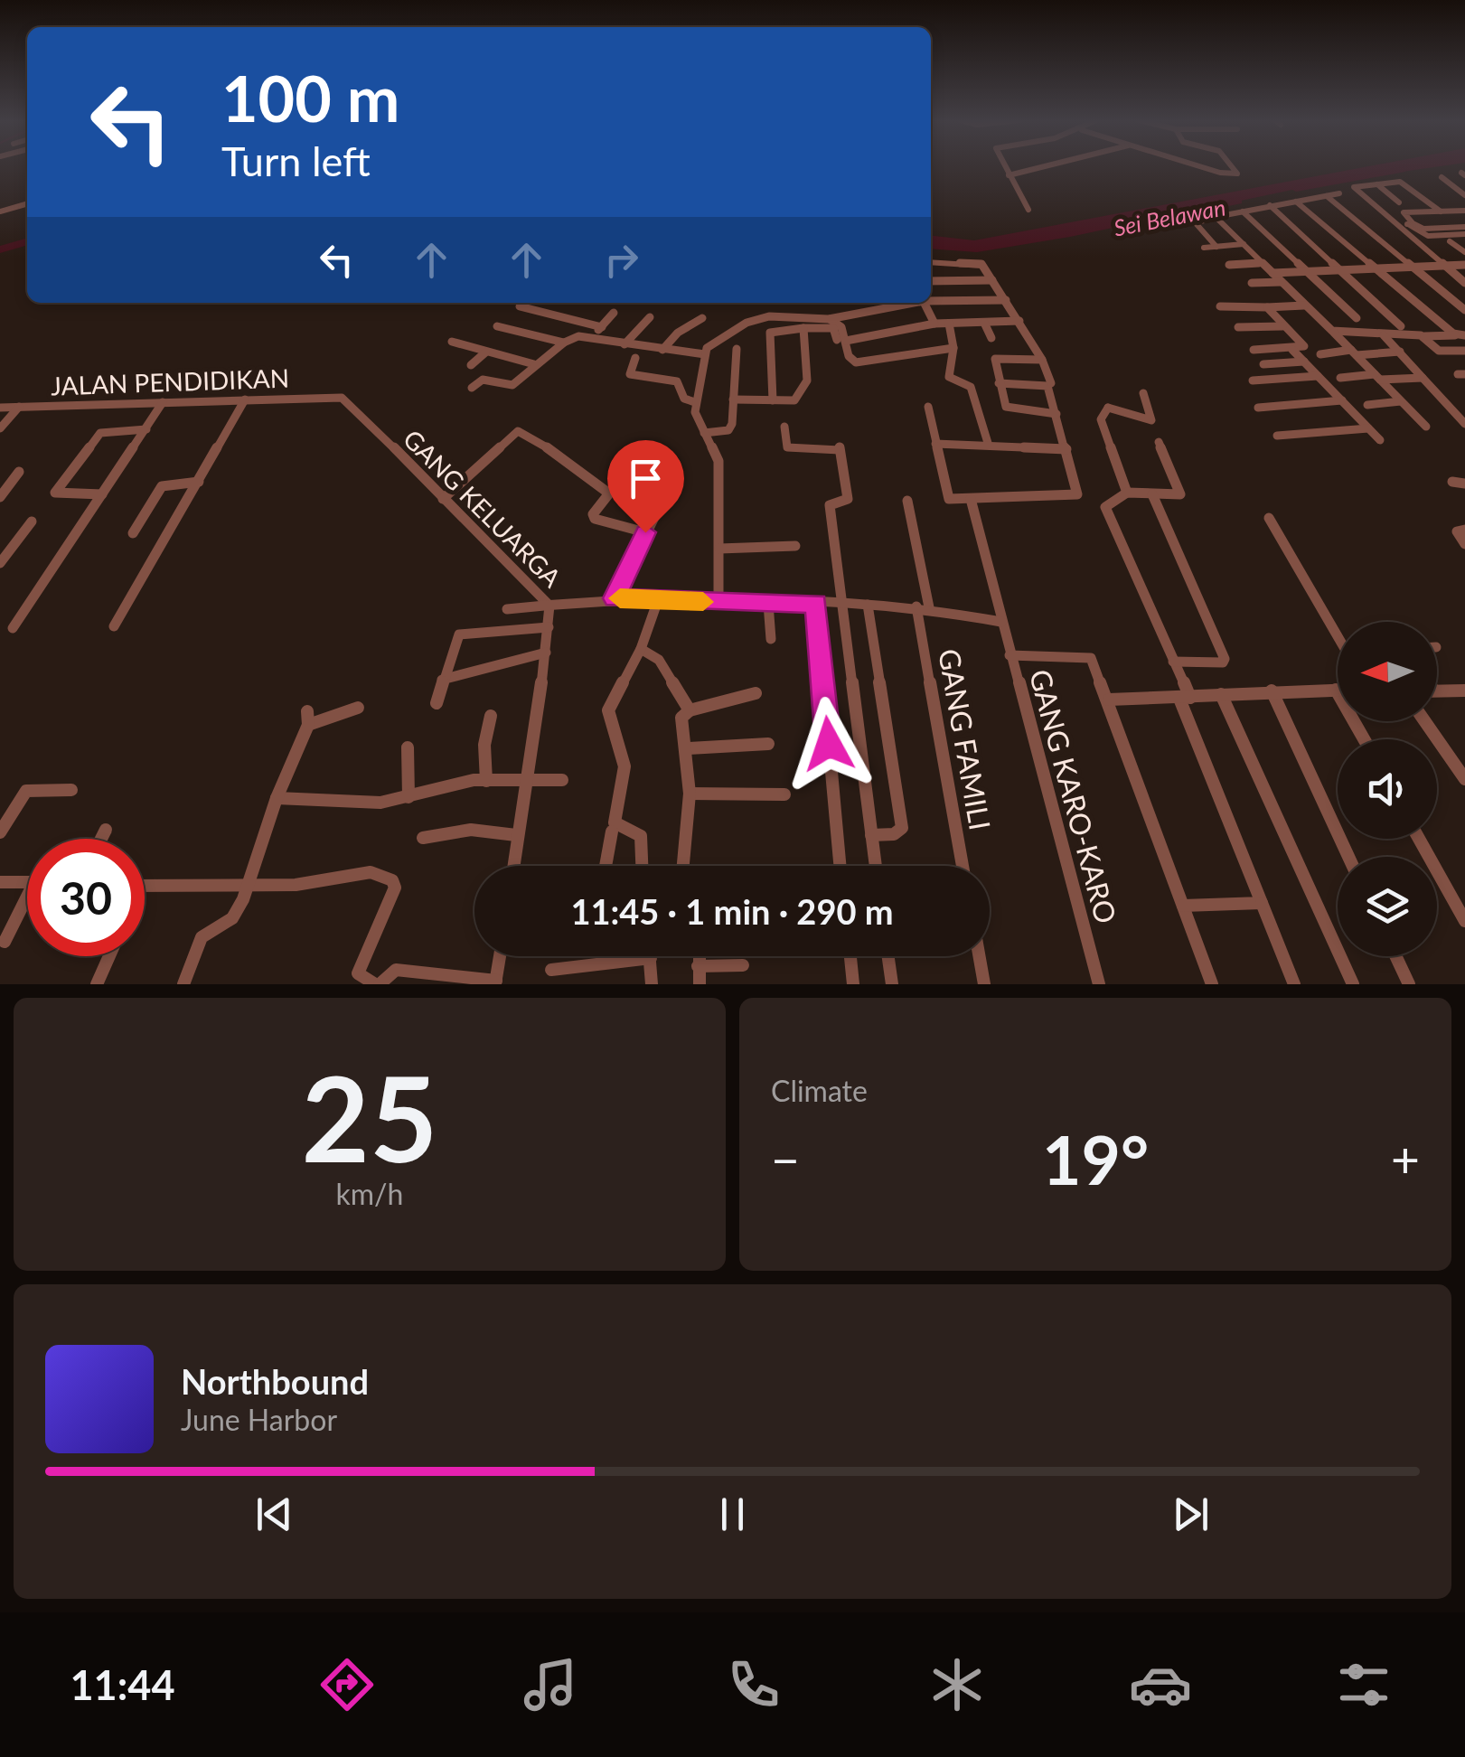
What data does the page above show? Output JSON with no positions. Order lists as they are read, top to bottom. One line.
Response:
{"streets":{"street":["JALAN PENDIDIKAN","GANG KELUARGA","GANG FAMILI","GANG KARO-KARO"]},"crossings":[["JALAN PENDIDIKAN","GANG KELUARGA"]],"water":["Sei Belawan"],"north":"left","page":{"turn":["100 m","Turn left"],"limit":"30","trip":"11:45 · 1 min · 290 m","tile":[["25","km/h"],"Climate"],"heat":["−","19°","+"],"song":["Northbound","June Harbor"],"tabs":"11:44"}}
